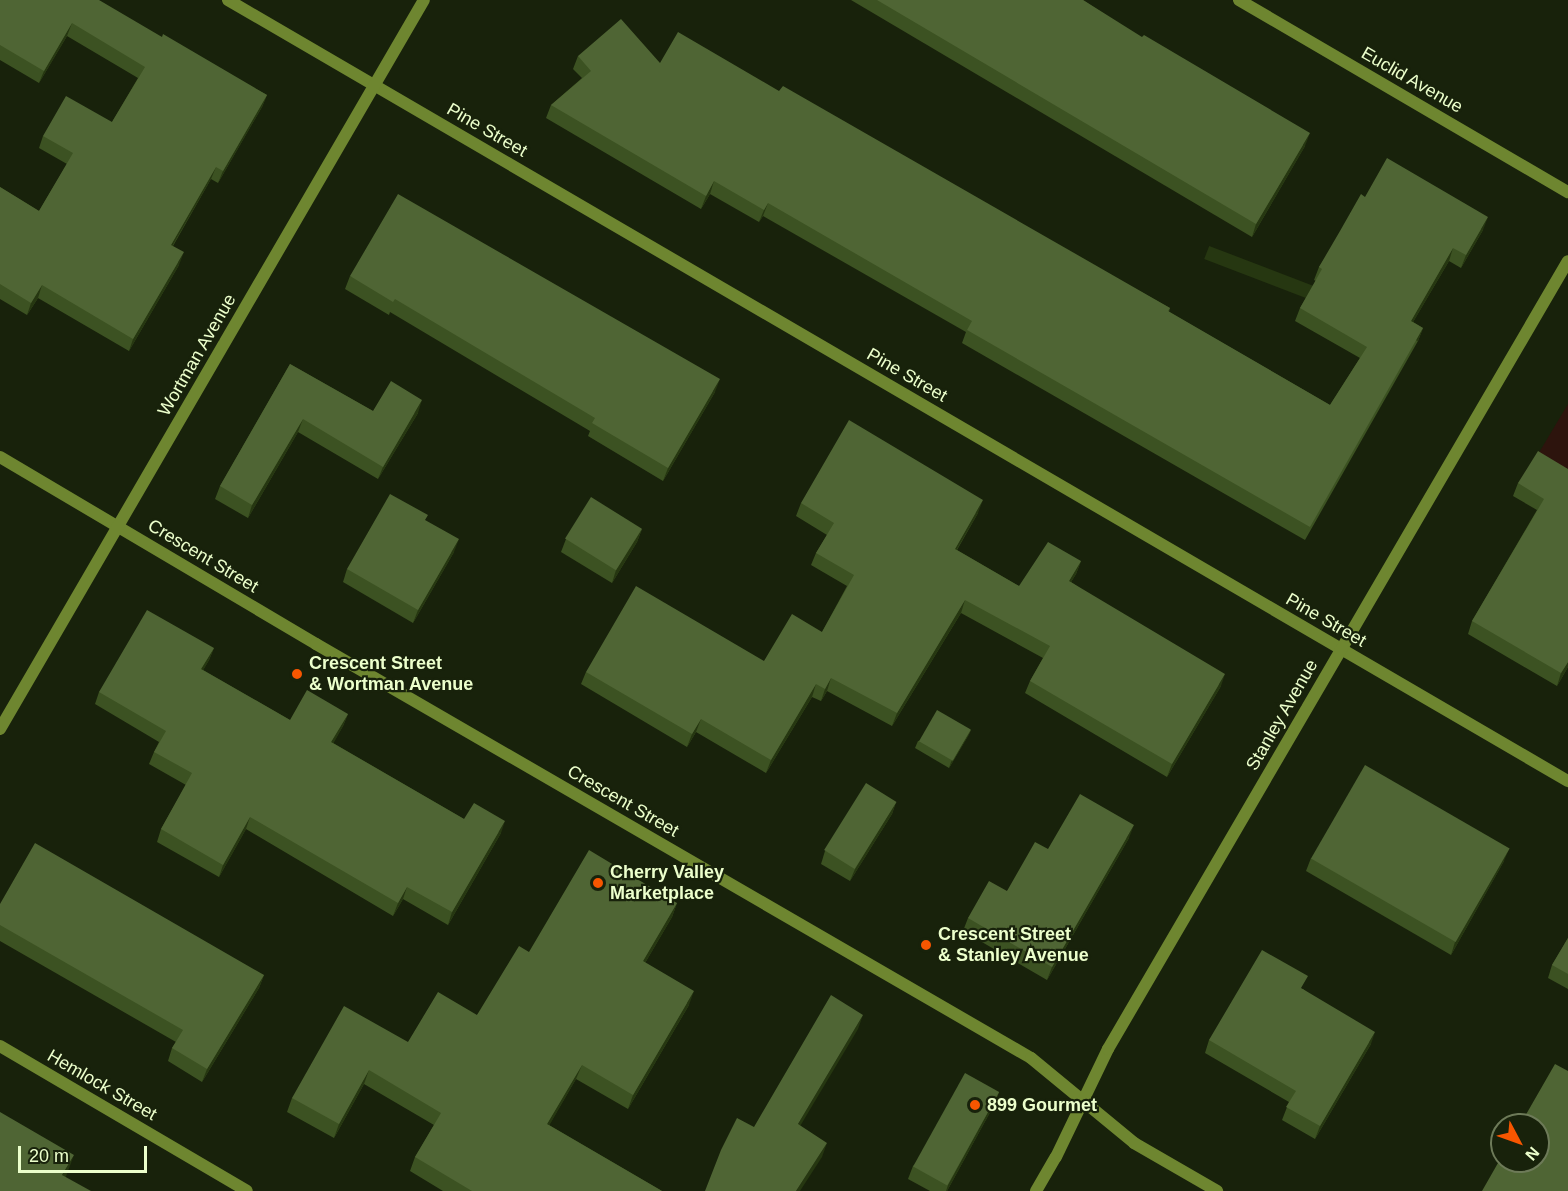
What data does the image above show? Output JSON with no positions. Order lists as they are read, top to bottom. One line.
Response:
{"streets":{"street":["Euclid Avenue","Pine Street","Wortman Avenue","Crescent Street","Stanley Avenue","Hemlock Street"]},"crossings":[["Pine Street","Wortman Avenue"],["Pine Street","Stanley Avenue"],["Wortman Avenue","Crescent Street"],["Crescent Street","Stanley Avenue"]],"places":["Crescent Street & Wortman Avenue","Cherry Valley Marketplace","Crescent Street & Stanley Avenue","899 Gourmet"],"scale_bar":"20 m","north":"bottom right"}
